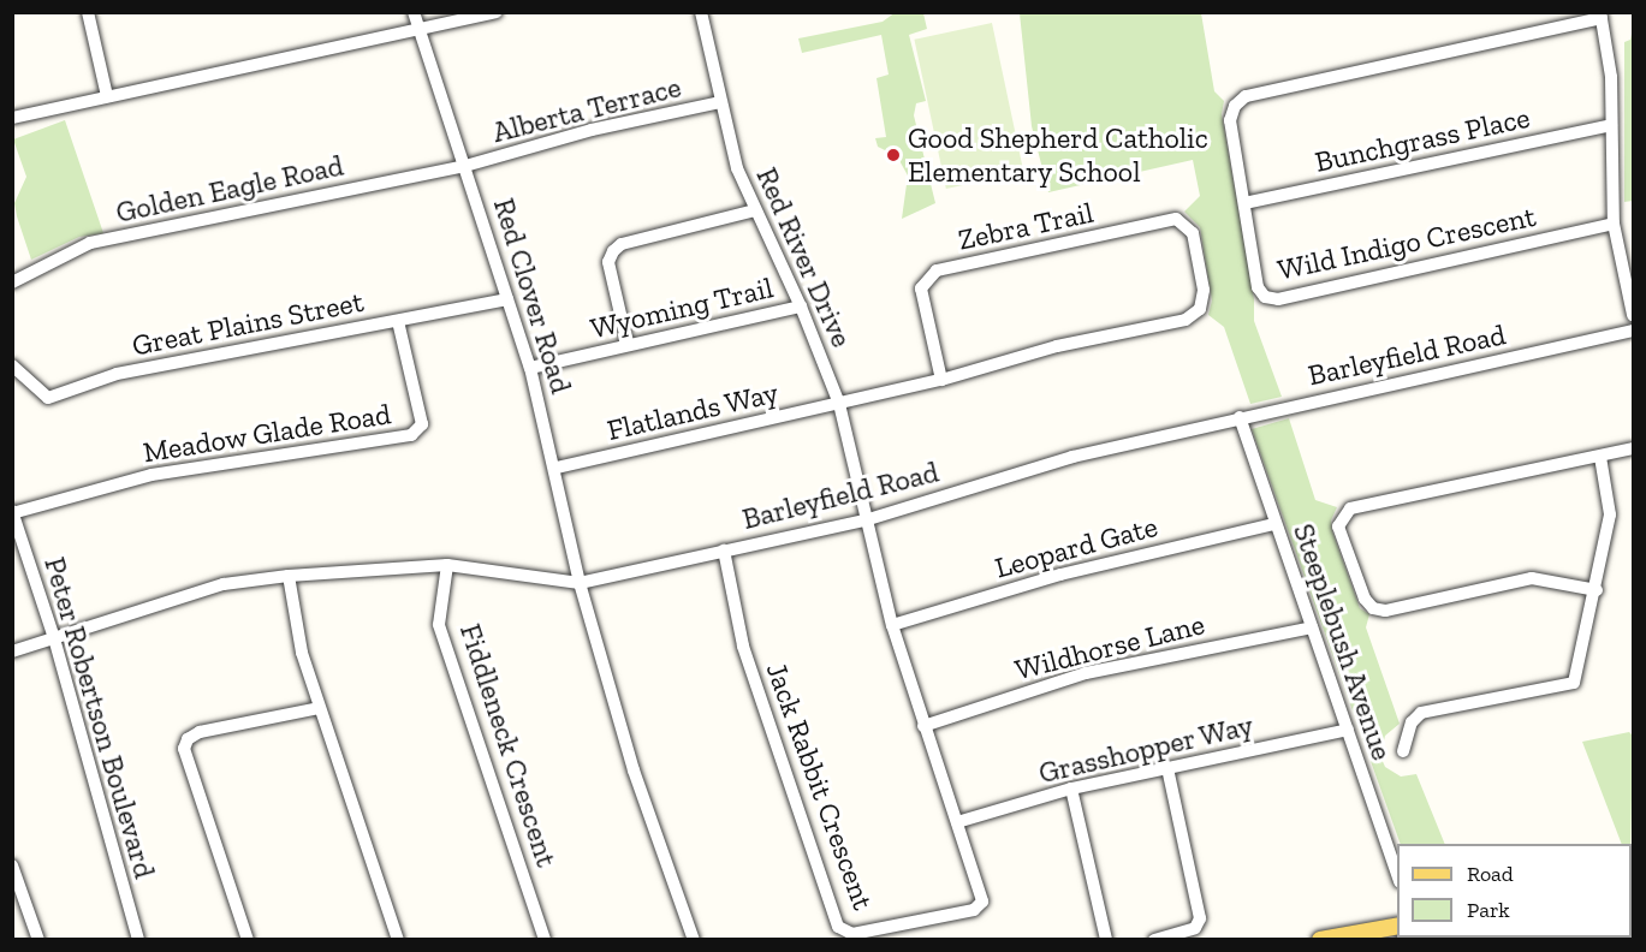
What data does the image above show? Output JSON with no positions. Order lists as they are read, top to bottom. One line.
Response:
{"streets":{"street":["Alberta Terrace","Bunchgrass Place","Golden Eagle Road","Zebra Trail","Wild Indigo Crescent","Red River Drive","Red Clover Road","Wyoming Trail","Great Plains Street","Barleyfield Road","Flatlands Way","Meadow Glade Road","Leopard Gate","Steeplebush Avenue","Wildhorse Lane","Peter Robertson Boulevard","Fiddleneck Crescent","Grasshopper Way","Jack Rabbit Crescent"]},"crossings":[["Alberta Terrace","Golden Eagle Road"],["Alberta Terrace","Red River Drive"],["Alberta Terrace","Red Clover Road"],["Bunchgrass Place","Wild Indigo Crescent"],["Golden Eagle Road","Red Clover Road"],["Zebra Trail","Red River Drive"],["Zebra Trail","Flatlands Way"],["Red River Drive","Wyoming Trail"],["Red River Drive","Barleyfield Road"],["Red River Drive","Flatlands Way"],["Red River Drive","Jack Rabbit Crescent"],["Red Clover Road","Wyoming Trail"],["Red Clover Road","Great Plains Street"],["Red Clover Road","Barleyfield Road"],["Red Clover Road","Flatlands Way"],["Great Plains Street","Meadow Glade Road"],["Barleyfield Road","Steeplebush Avenue"],["Barleyfield Road","Peter Robertson Boulevard"],["Barleyfield Road","Fiddleneck Crescent"],["Barleyfield Road","Jack Rabbit Crescent"],["Meadow Glade Road","Peter Robertson Boulevard"],["Leopard Gate","Steeplebush Avenue"],["Leopard Gate","Jack Rabbit Crescent"],["Steeplebush Avenue","Wildhorse Lane"],["Steeplebush Avenue","Grasshopper Way"],["Wildhorse Lane","Jack Rabbit Crescent"],["Grasshopper Way","Jack Rabbit Crescent"]],"places":["Good Shepherd Catholic Elementary School"],"legend":["Road","Park"]}
